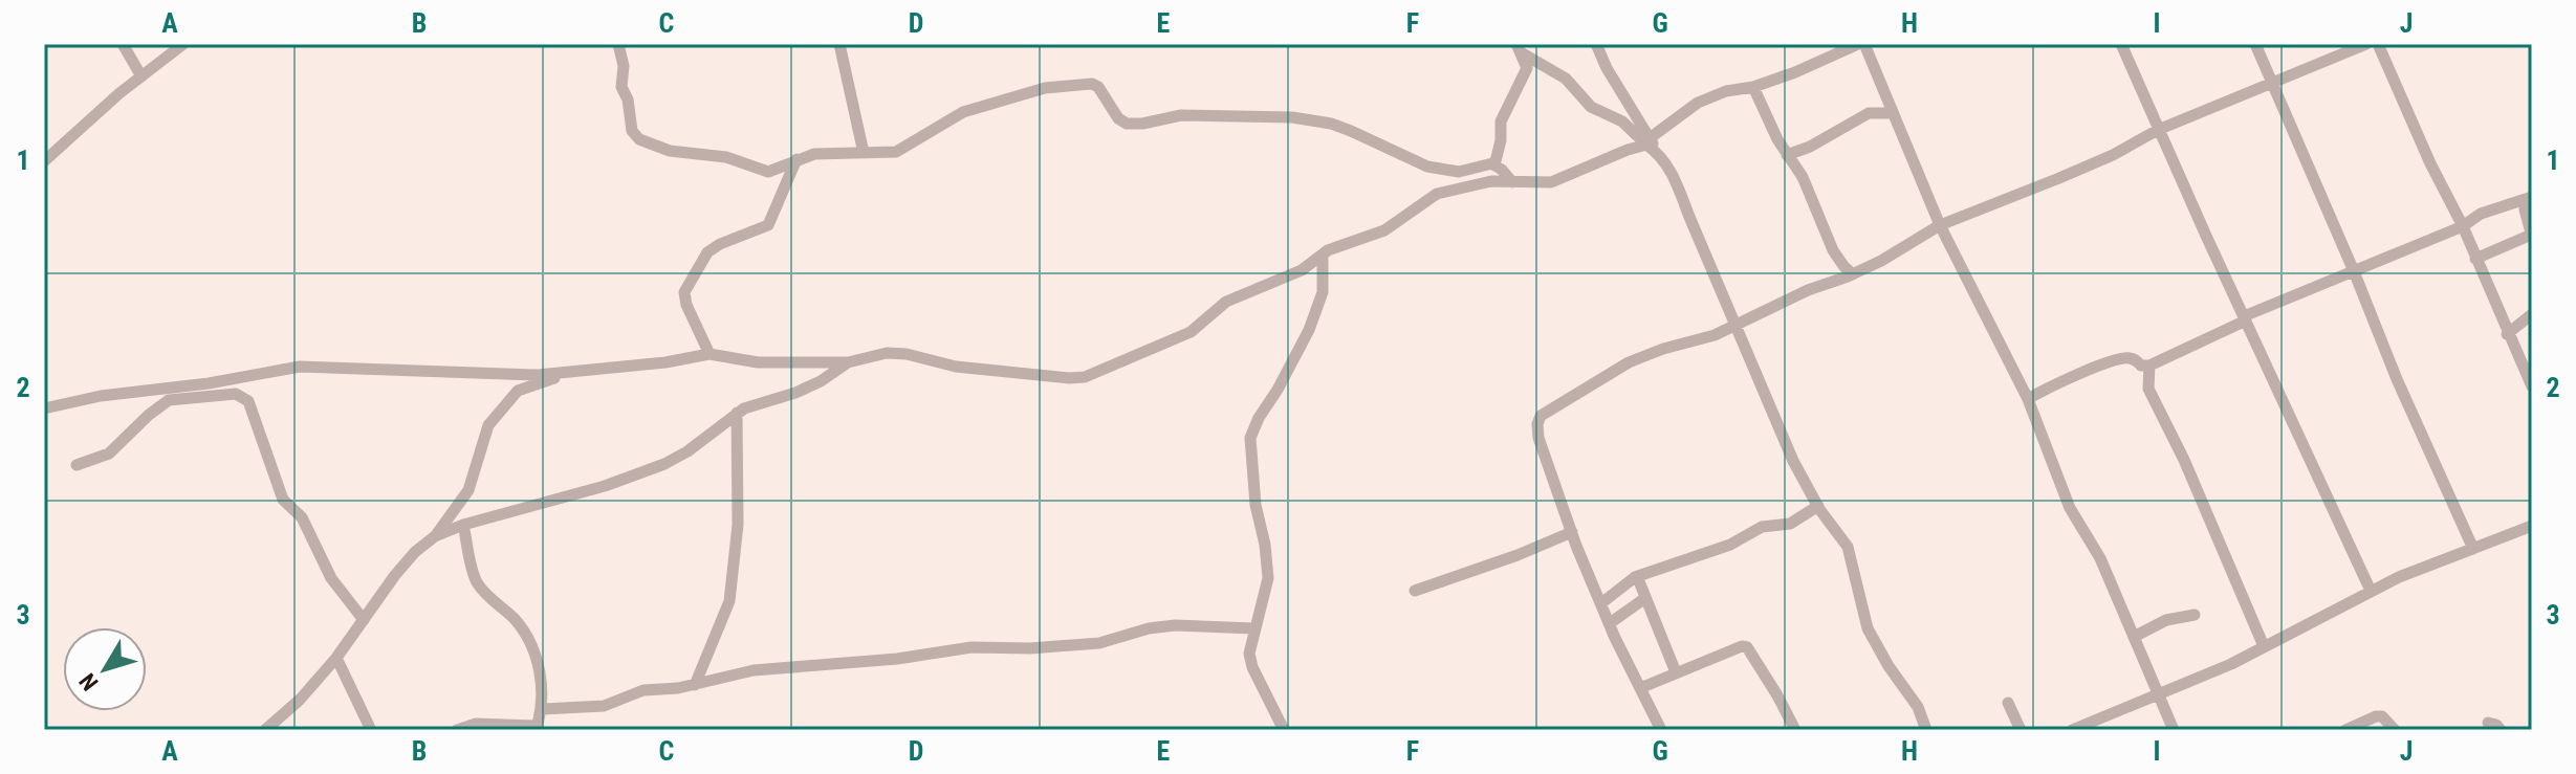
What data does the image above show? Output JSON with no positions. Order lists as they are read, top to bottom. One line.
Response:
{"north":"bottom left","grid":{"columns":["A","B","C","D","E","F","G","H","I","J"],"rows":["1","2","3"]}}
